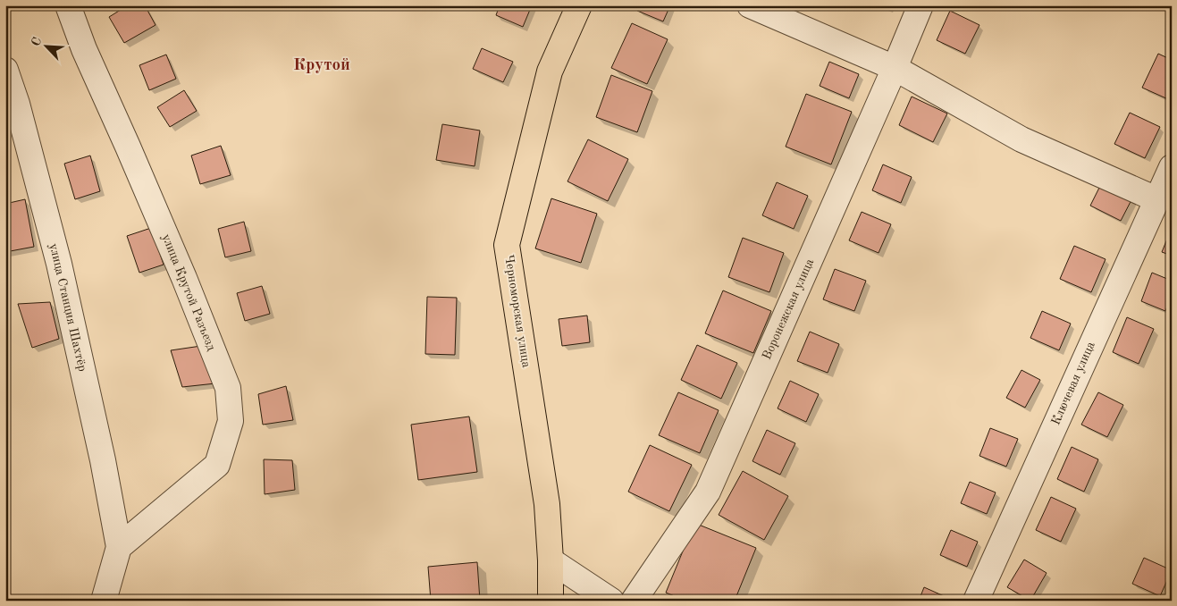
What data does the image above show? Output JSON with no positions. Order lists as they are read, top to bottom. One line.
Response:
{"streets":{"main road":["Черноморская улица"],"street":["улица Крутой Разъезд","улица Станция Шахтёр","Воронежская улица","Ключевая улица"]},"crossings":[["улица Крутой Разъезд","улица Станция Шахтёр"]],"districts":["Крутой"],"north":"top left"}
